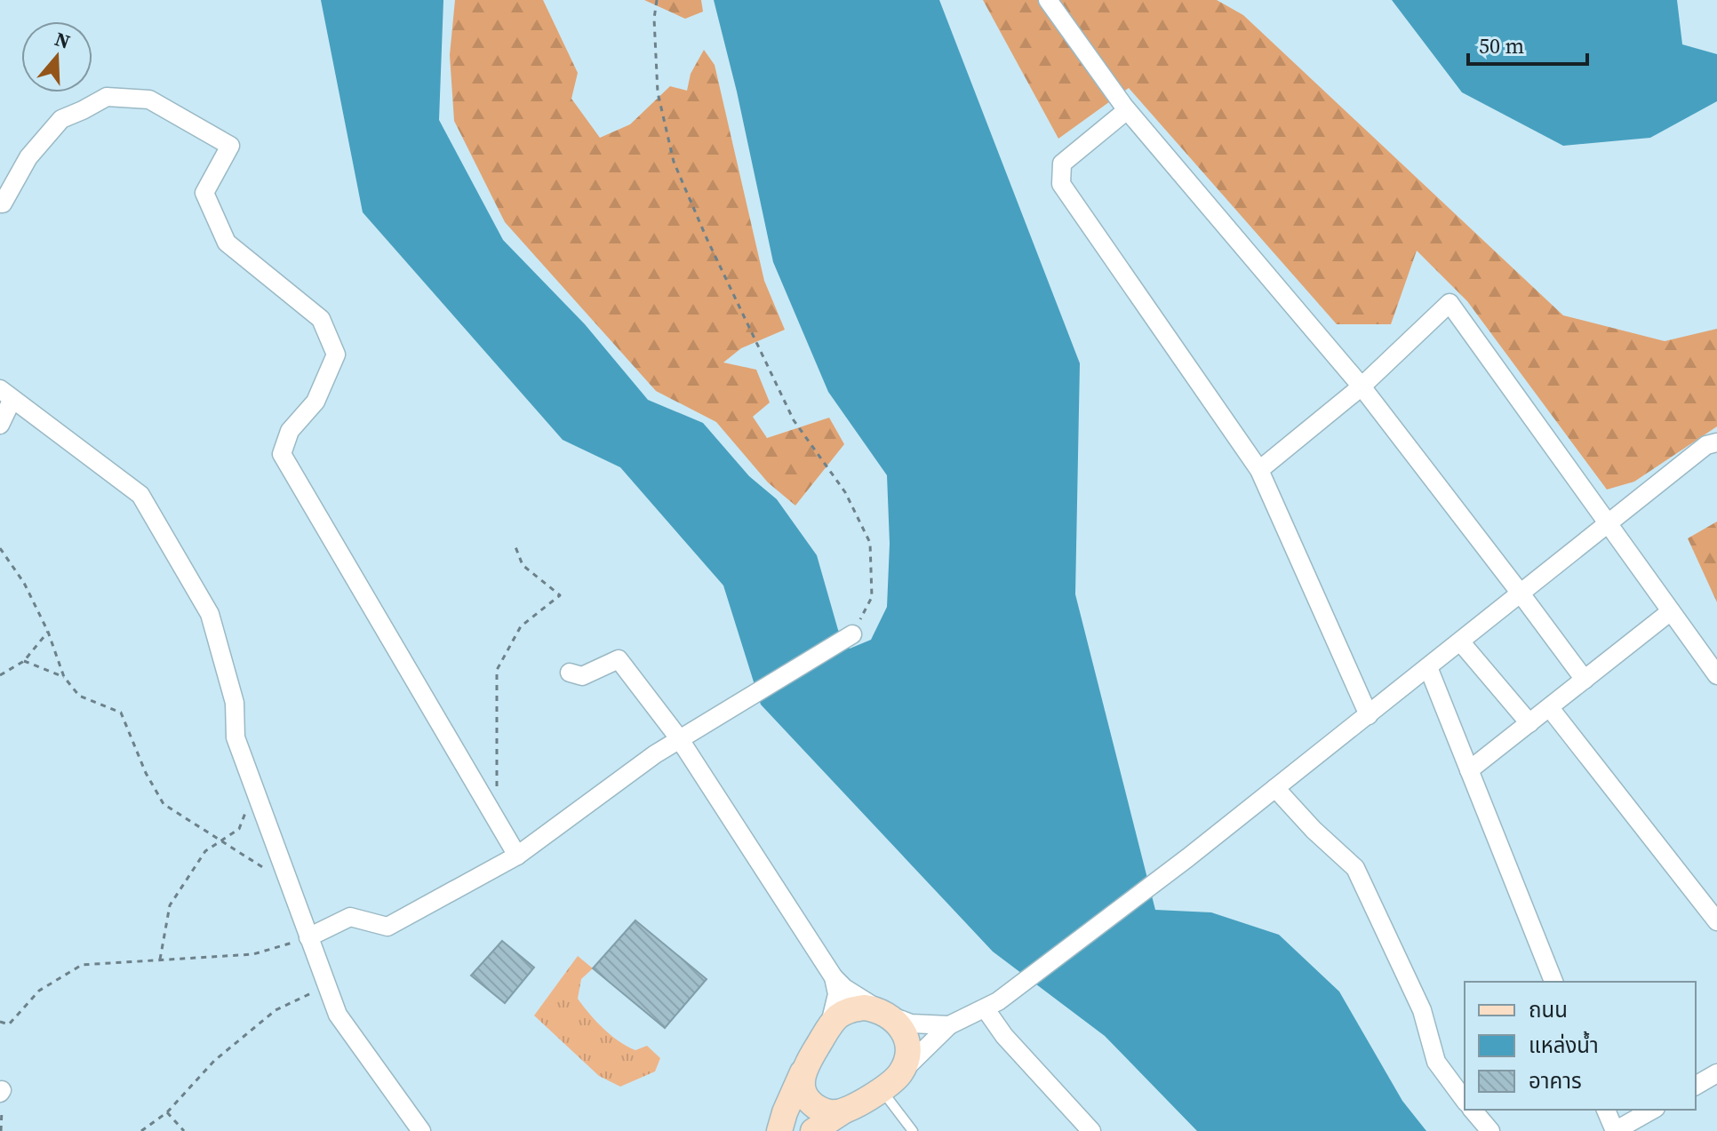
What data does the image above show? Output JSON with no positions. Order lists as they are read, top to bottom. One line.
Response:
{"legend":["ถนน","แหล่งน้ำ","อาคาร"],"scale_bar":"50 m","north":"top"}
